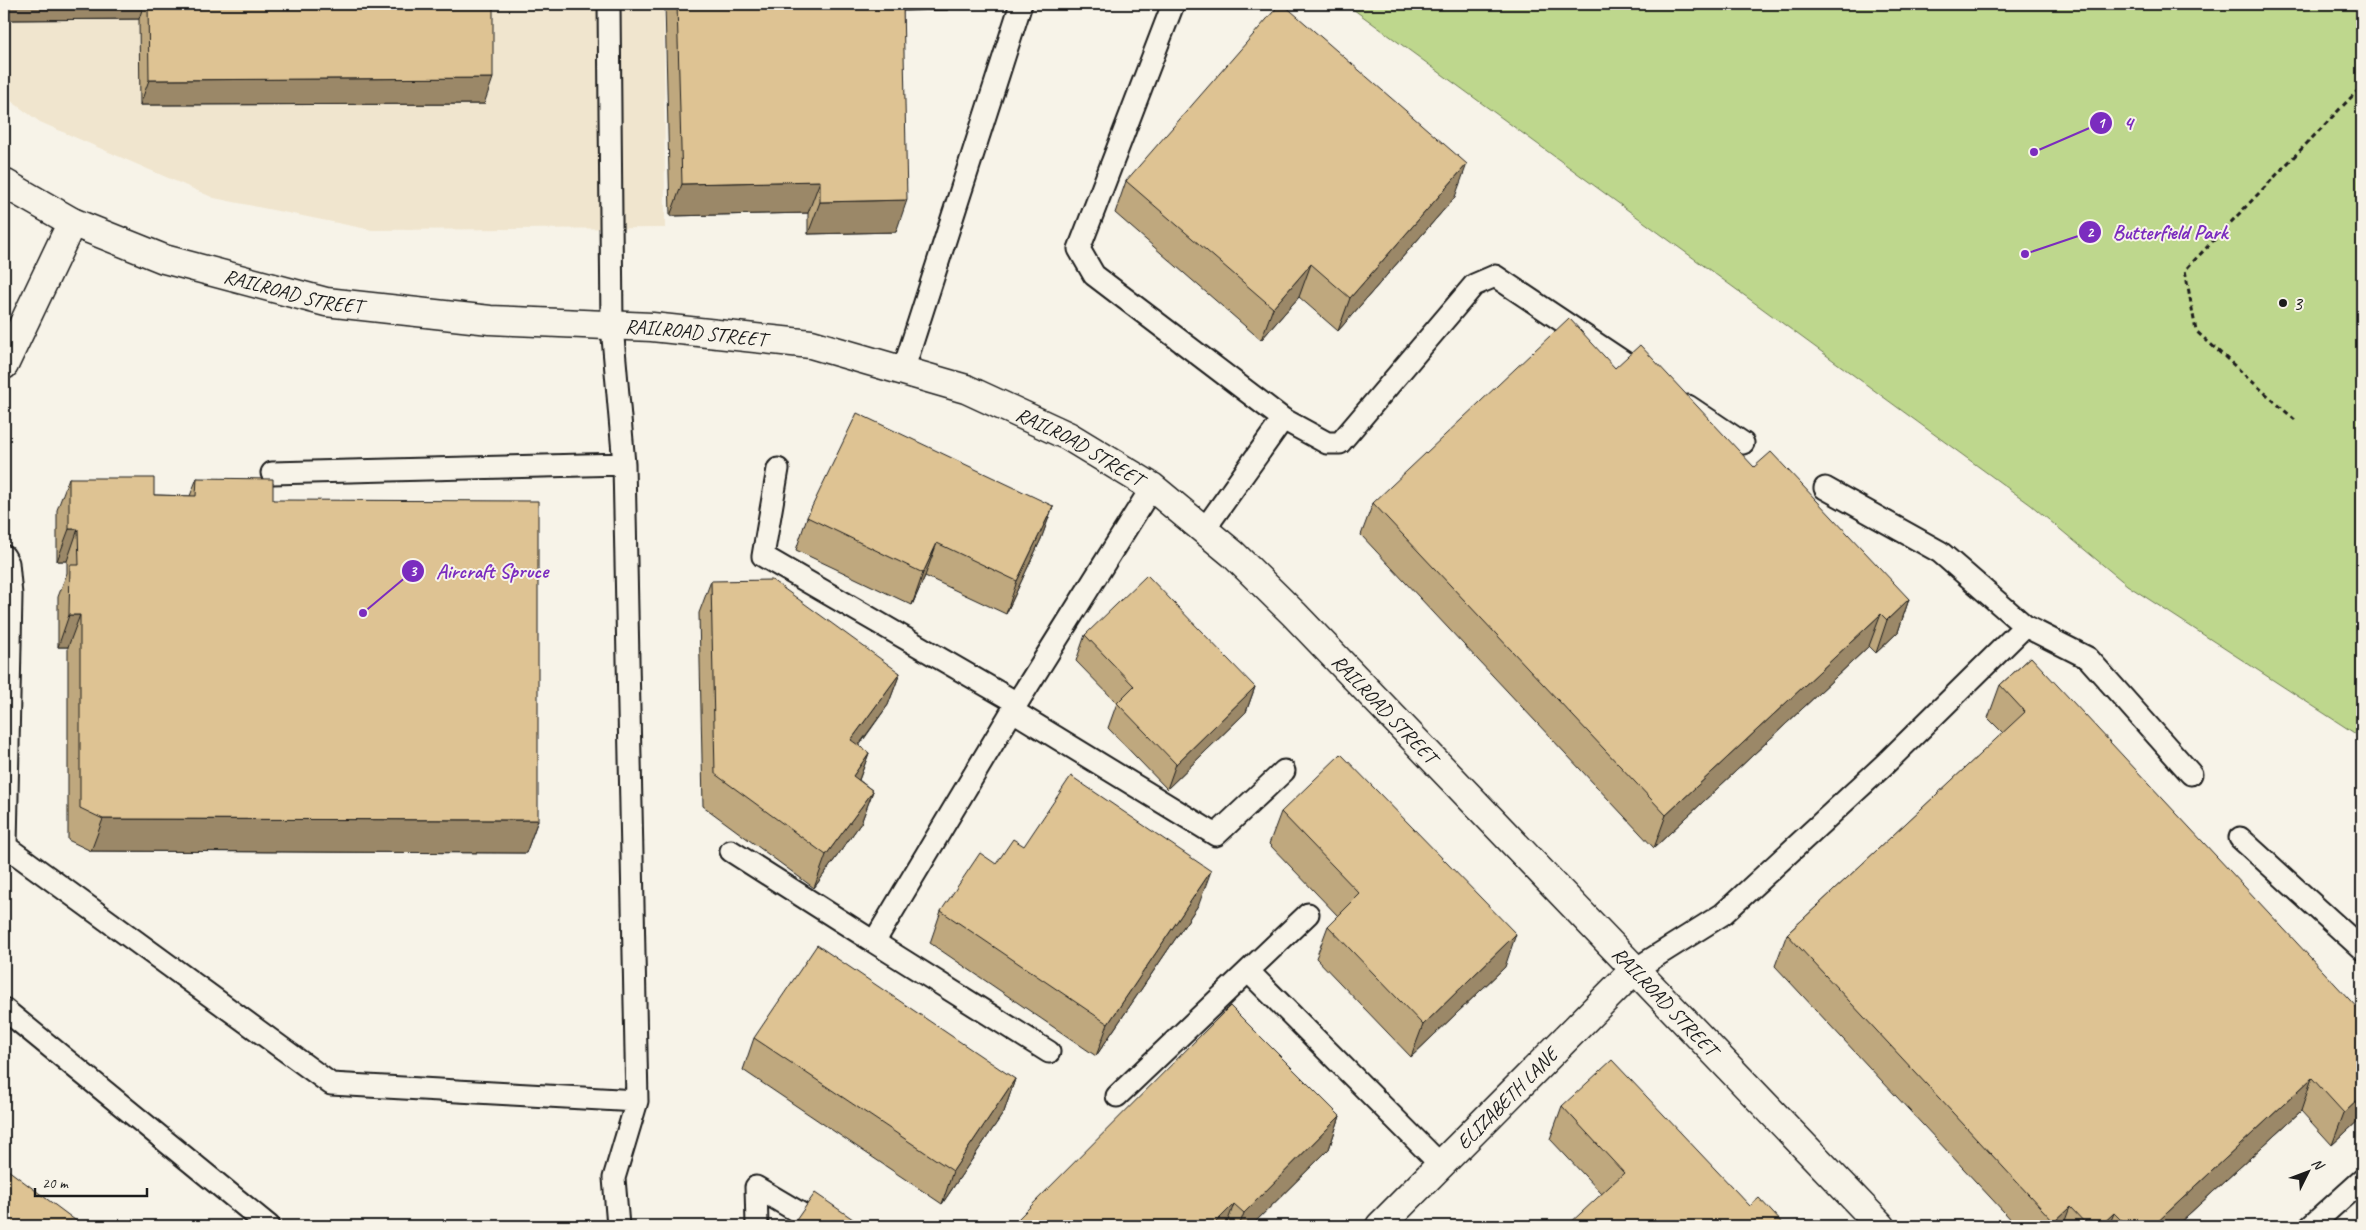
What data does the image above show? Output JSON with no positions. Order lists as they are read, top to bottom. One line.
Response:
{"streets":{"main road":["RAILROAD STREET","ELIZABETH LANE"]},"crossings":[["RAILROAD STREET","ELIZABETH LANE"]],"places":["4","Butterfield Park","3","Aircraft Spruce"],"scale_bar":"20 m","north":"top right"}
